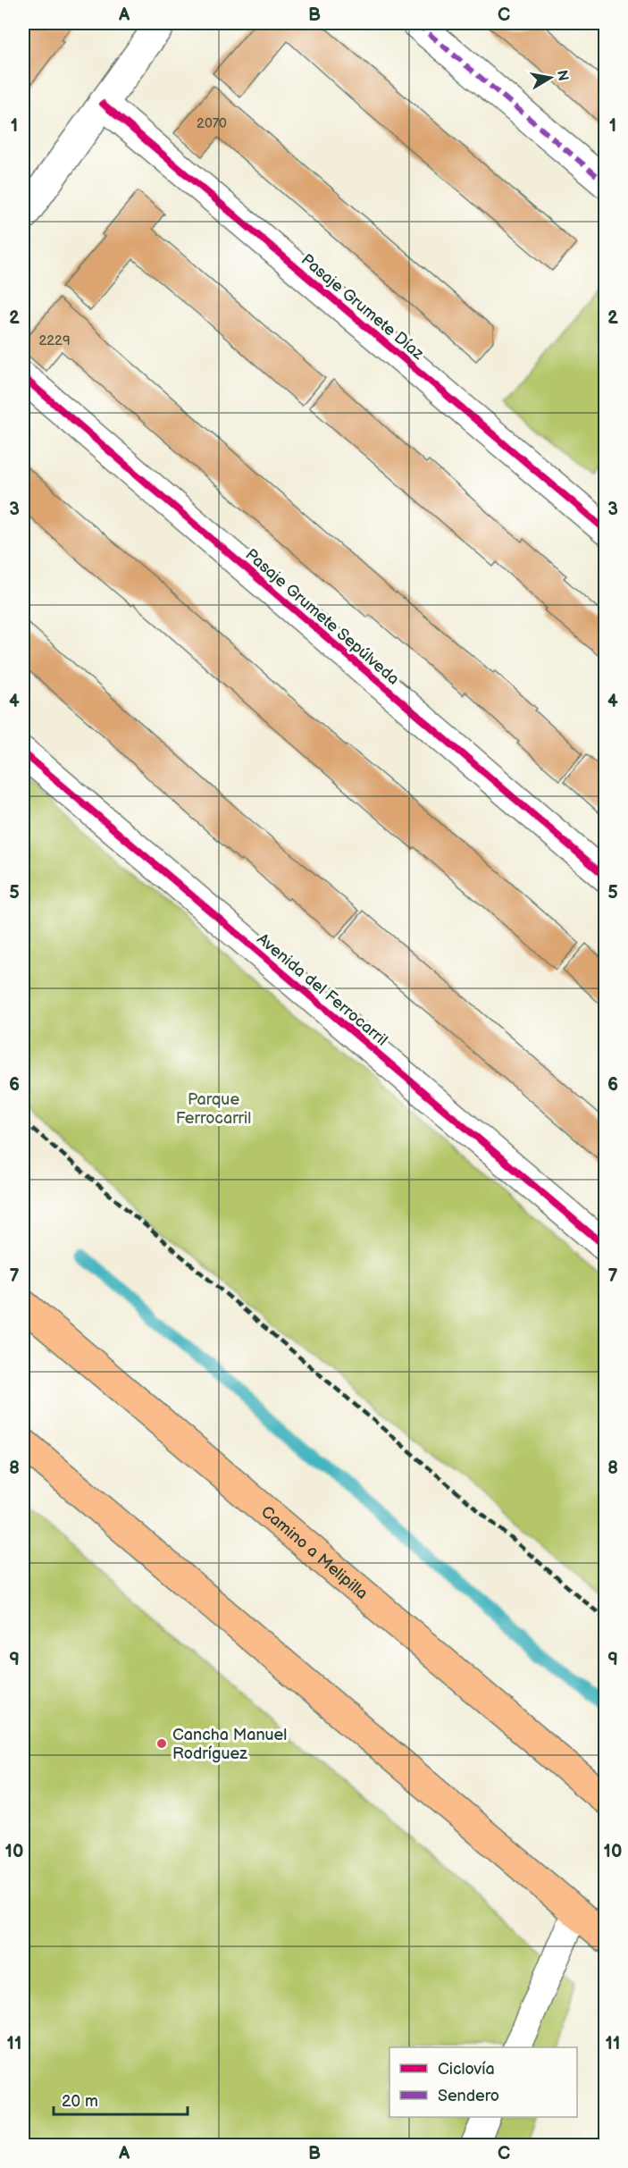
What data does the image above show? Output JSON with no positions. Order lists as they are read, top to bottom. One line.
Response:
{"streets":{"main road":["Camino a Melipilla"],"street":["Pasaje Grumete Díaz","Pasaje Grumete Sepúlveda","Avenida del Ferrocarril"]},"parks":["Parque Ferrocarril"],"places":["Cancha Manuel Rodríguez"],"house_numbers":["2070","2229"],"legend":["Ciclovía","Sendero"],"scale_bar":"20 m","north":"right","grid":{"columns":["A","B","C"],"rows":["1","2","3","4","5","6","7","8","9","10","11"]}}
